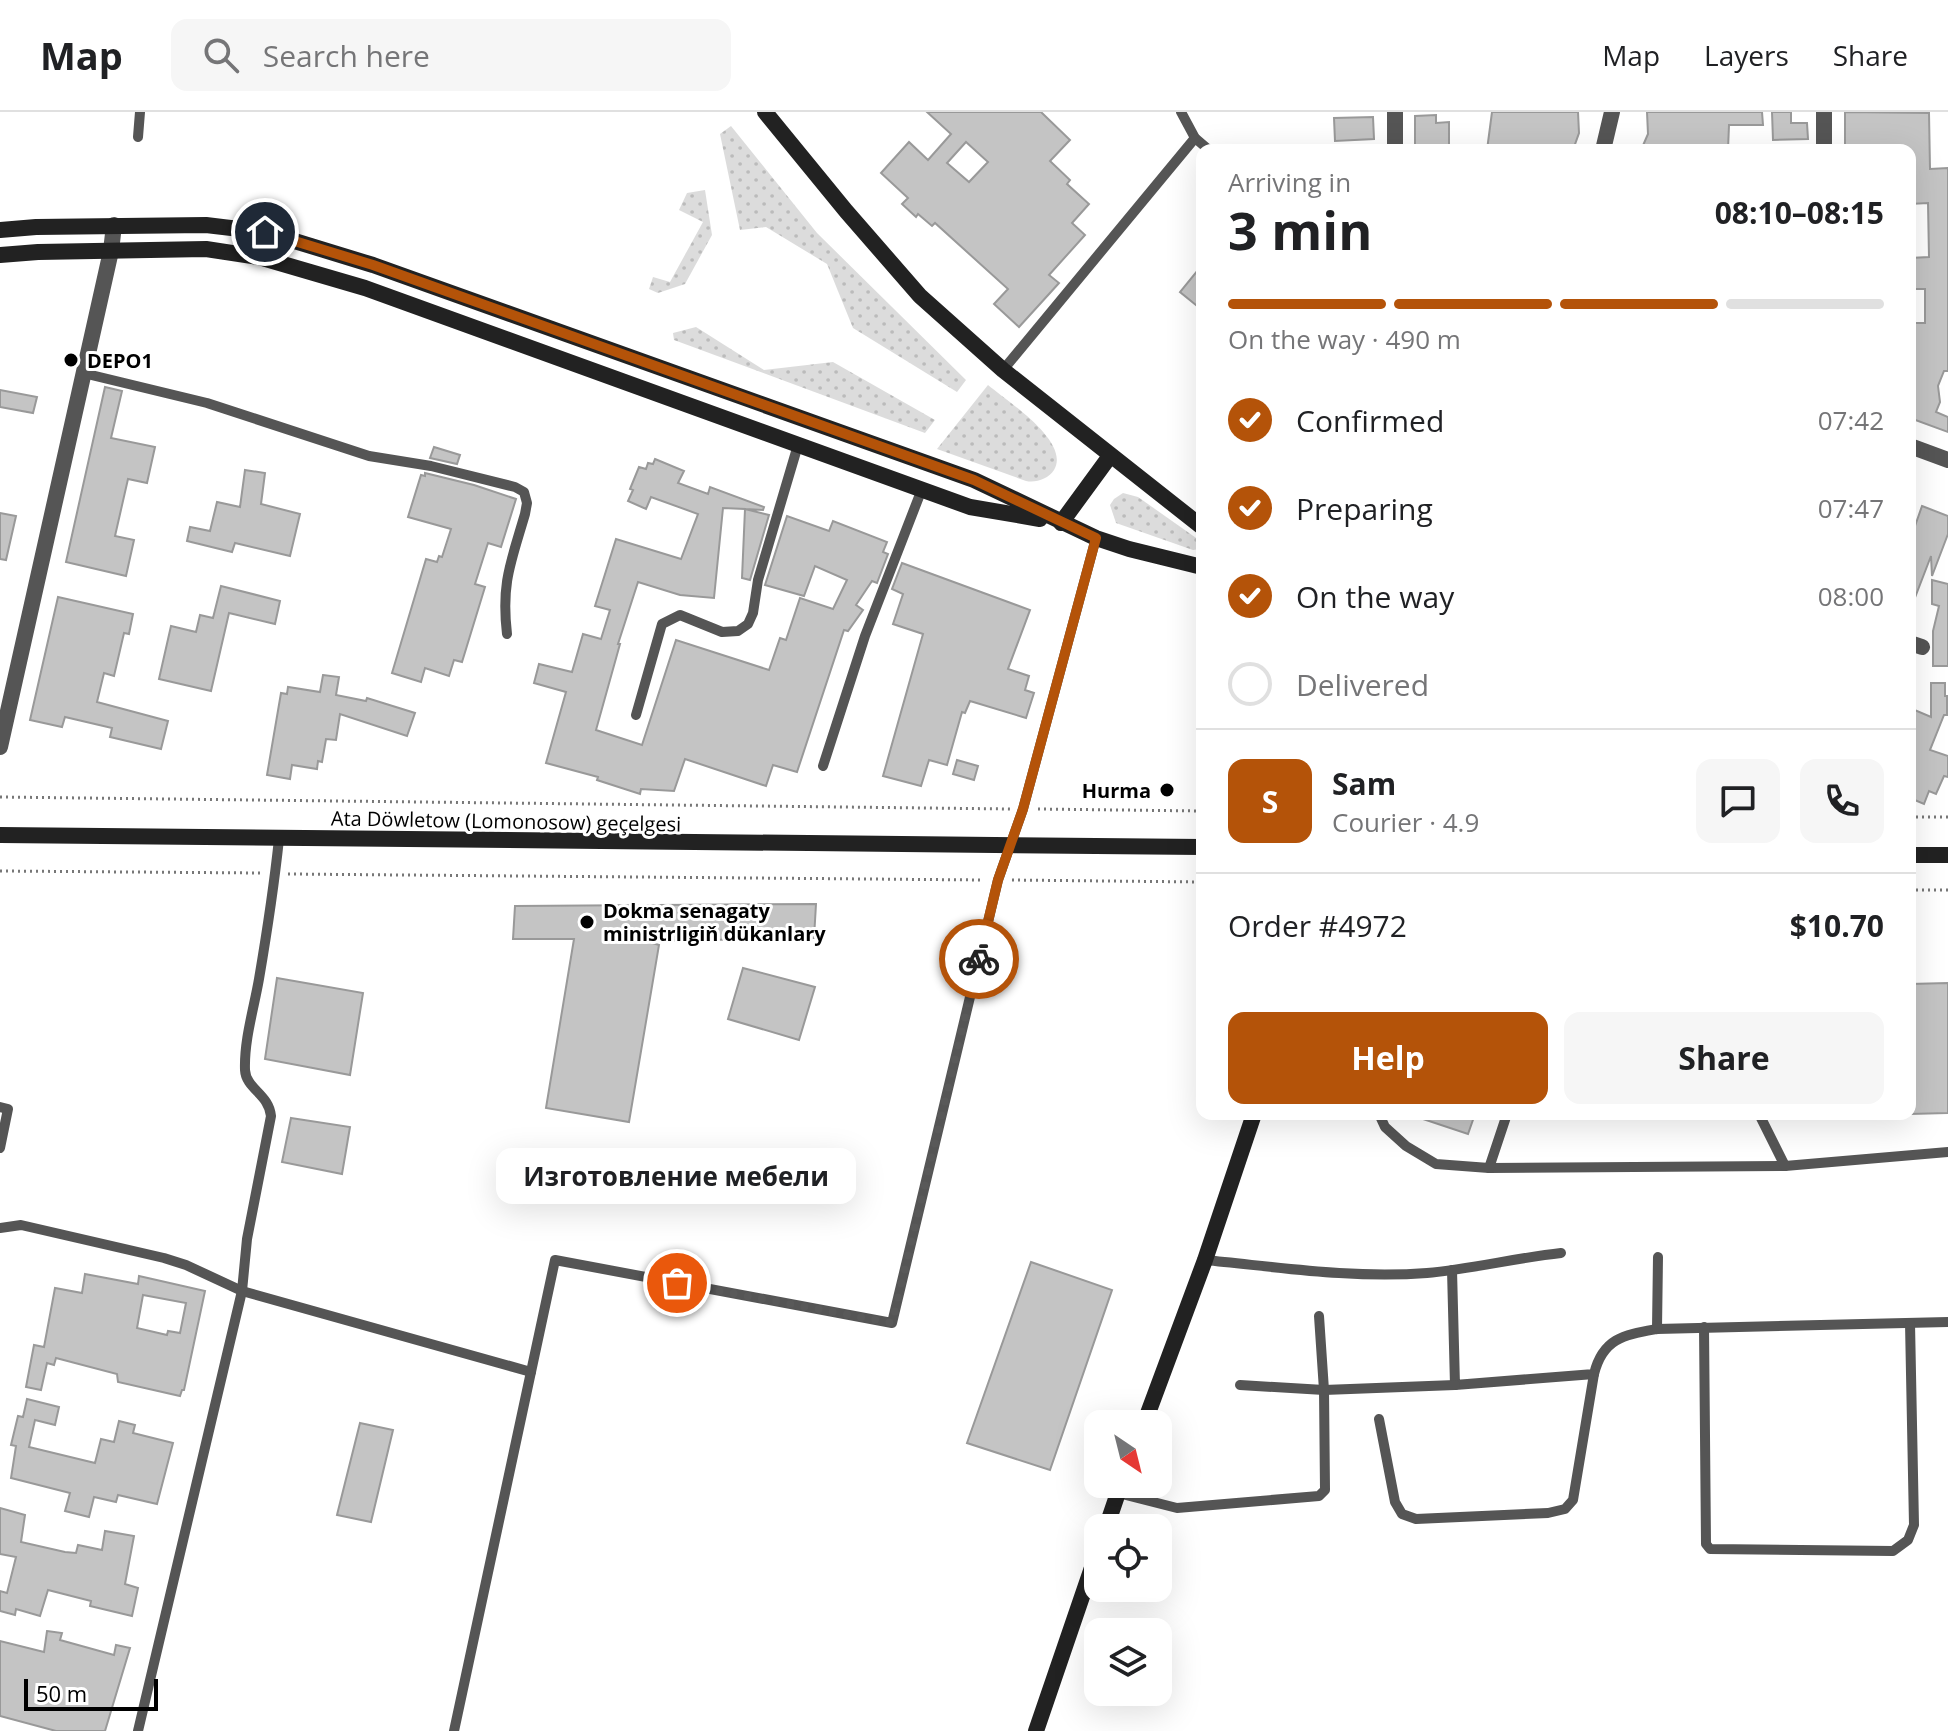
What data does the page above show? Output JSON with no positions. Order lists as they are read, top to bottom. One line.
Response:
{"streets":{"street":["Ata Döwletow (Lomonosow) geçelgesi"]},"places":["DEPO1","Hurma","Dokma senagaty ministrligiň dükanlary","Изготовление мебели"],"scale_bar":"50 m","north":"bottom right","page":{"header":"Map","search":"Search here","nav":["Map","Layers","Share"],"heading":["3 min","Arriving in","08:10–08:15"],"panel":["Sam","Courier · 4.9","Order #4972","$10.70"],"bar":"On the way · 490 m","list":[["Confirmed","07:42"],["Preparing","07:47"],["On the way","08:00"],"Delivered"],"round":"S","buttons":["Help","Share"],"bubble":"Изготовление мебели","scale":"50 m"}}
